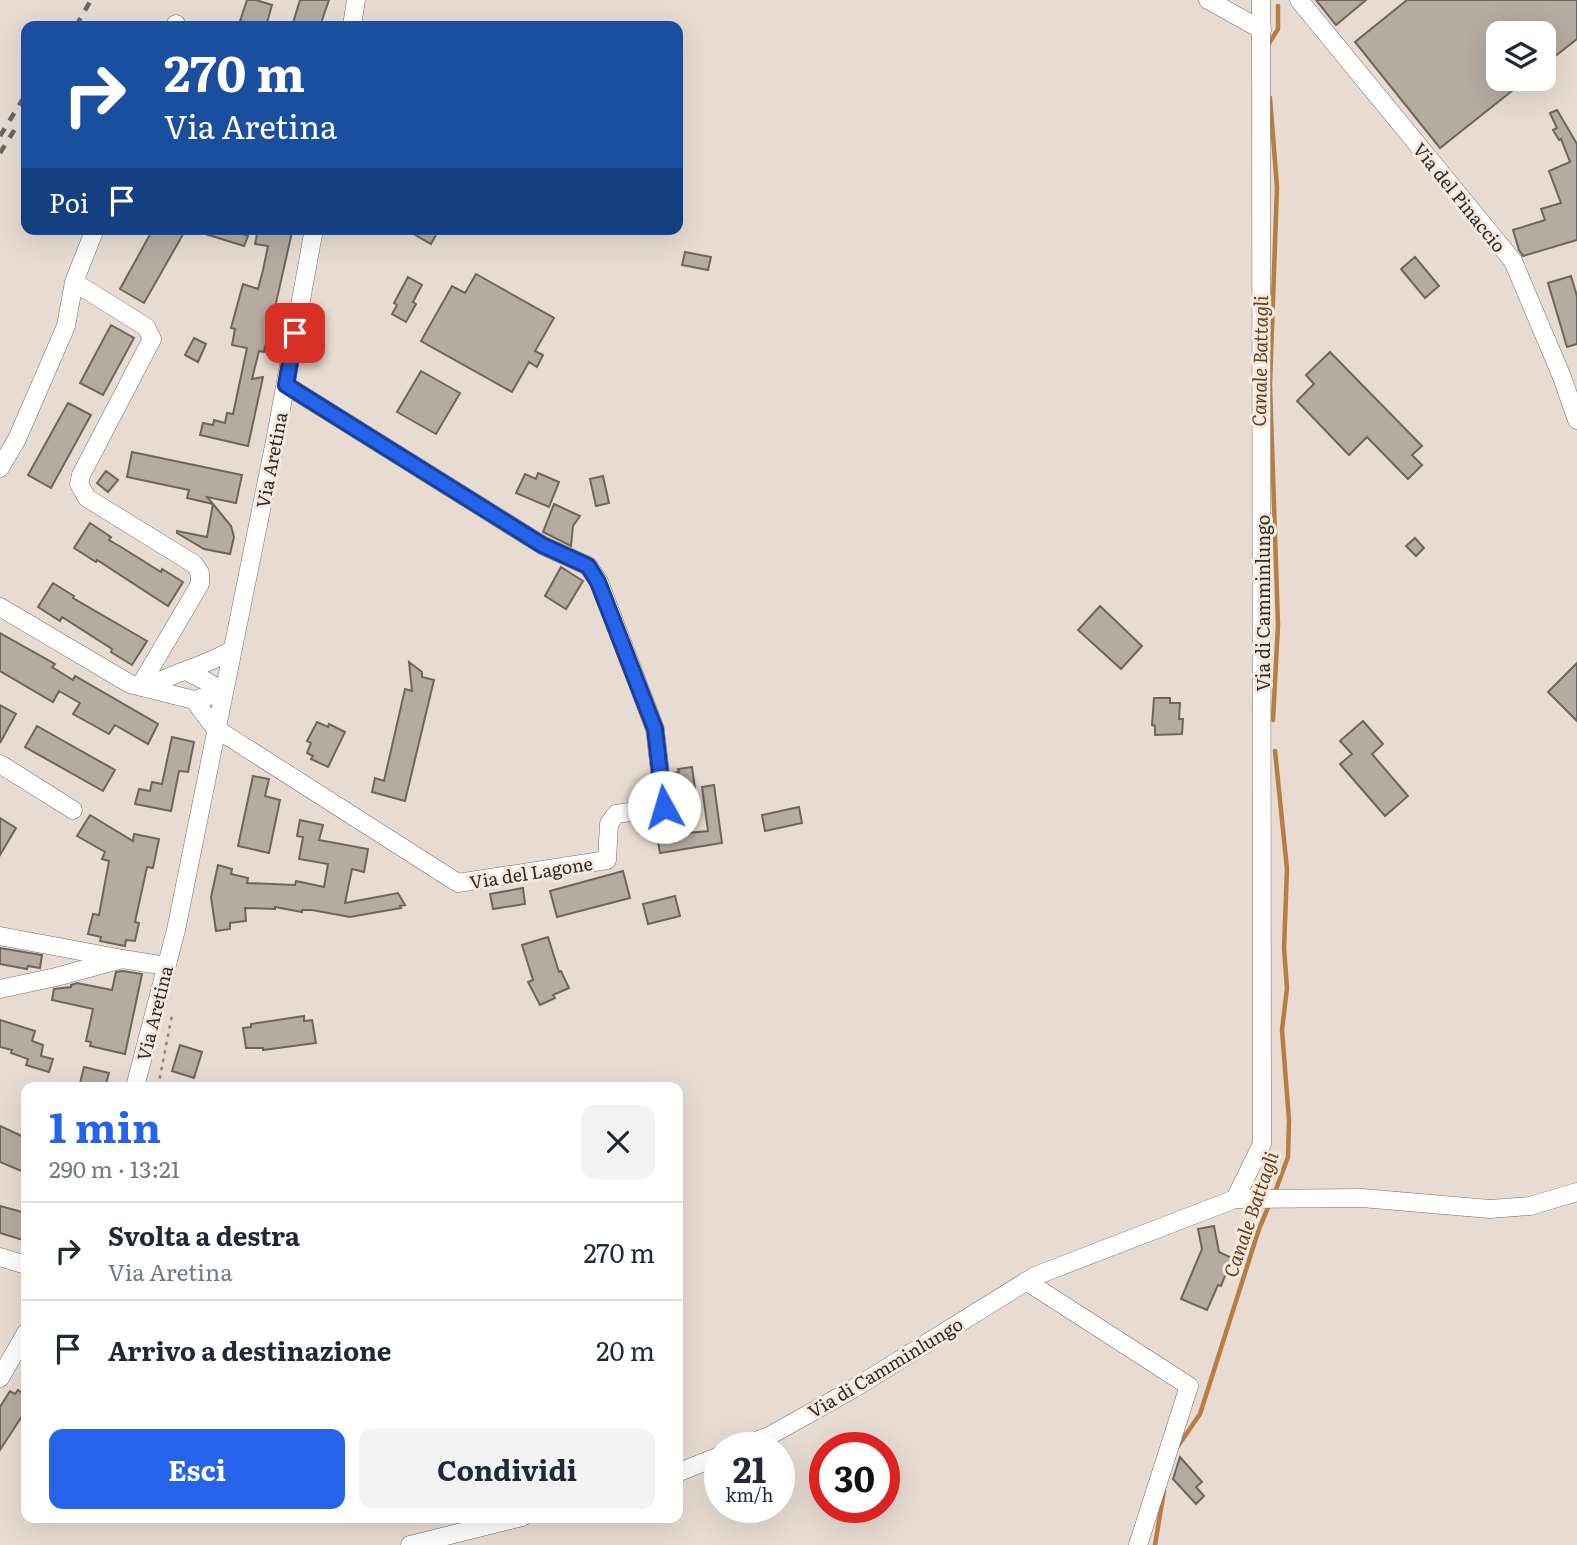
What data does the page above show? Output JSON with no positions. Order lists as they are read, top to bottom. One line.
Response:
{"streets":{"street":["Via del Pinaccio","Via Aretina","Via di Camminlungo","Via del Lagone"]},"crossings":[["Via Aretina","Via del Lagone"]],"water":["Canale Battagli"],"page":{"turn":["270 m","Via Aretina"],"then":"Poi","heading":["1 min","290 m · 13:21"],"list":[{"name":"Svolta a destra","note":"Via Aretina","value":"270 m"},{"name":"Arrivo a destinazione","value":"20 m"}],"buttons":["Esci","Condividi"],"speed":"21 km/h","limit":"30"}}
